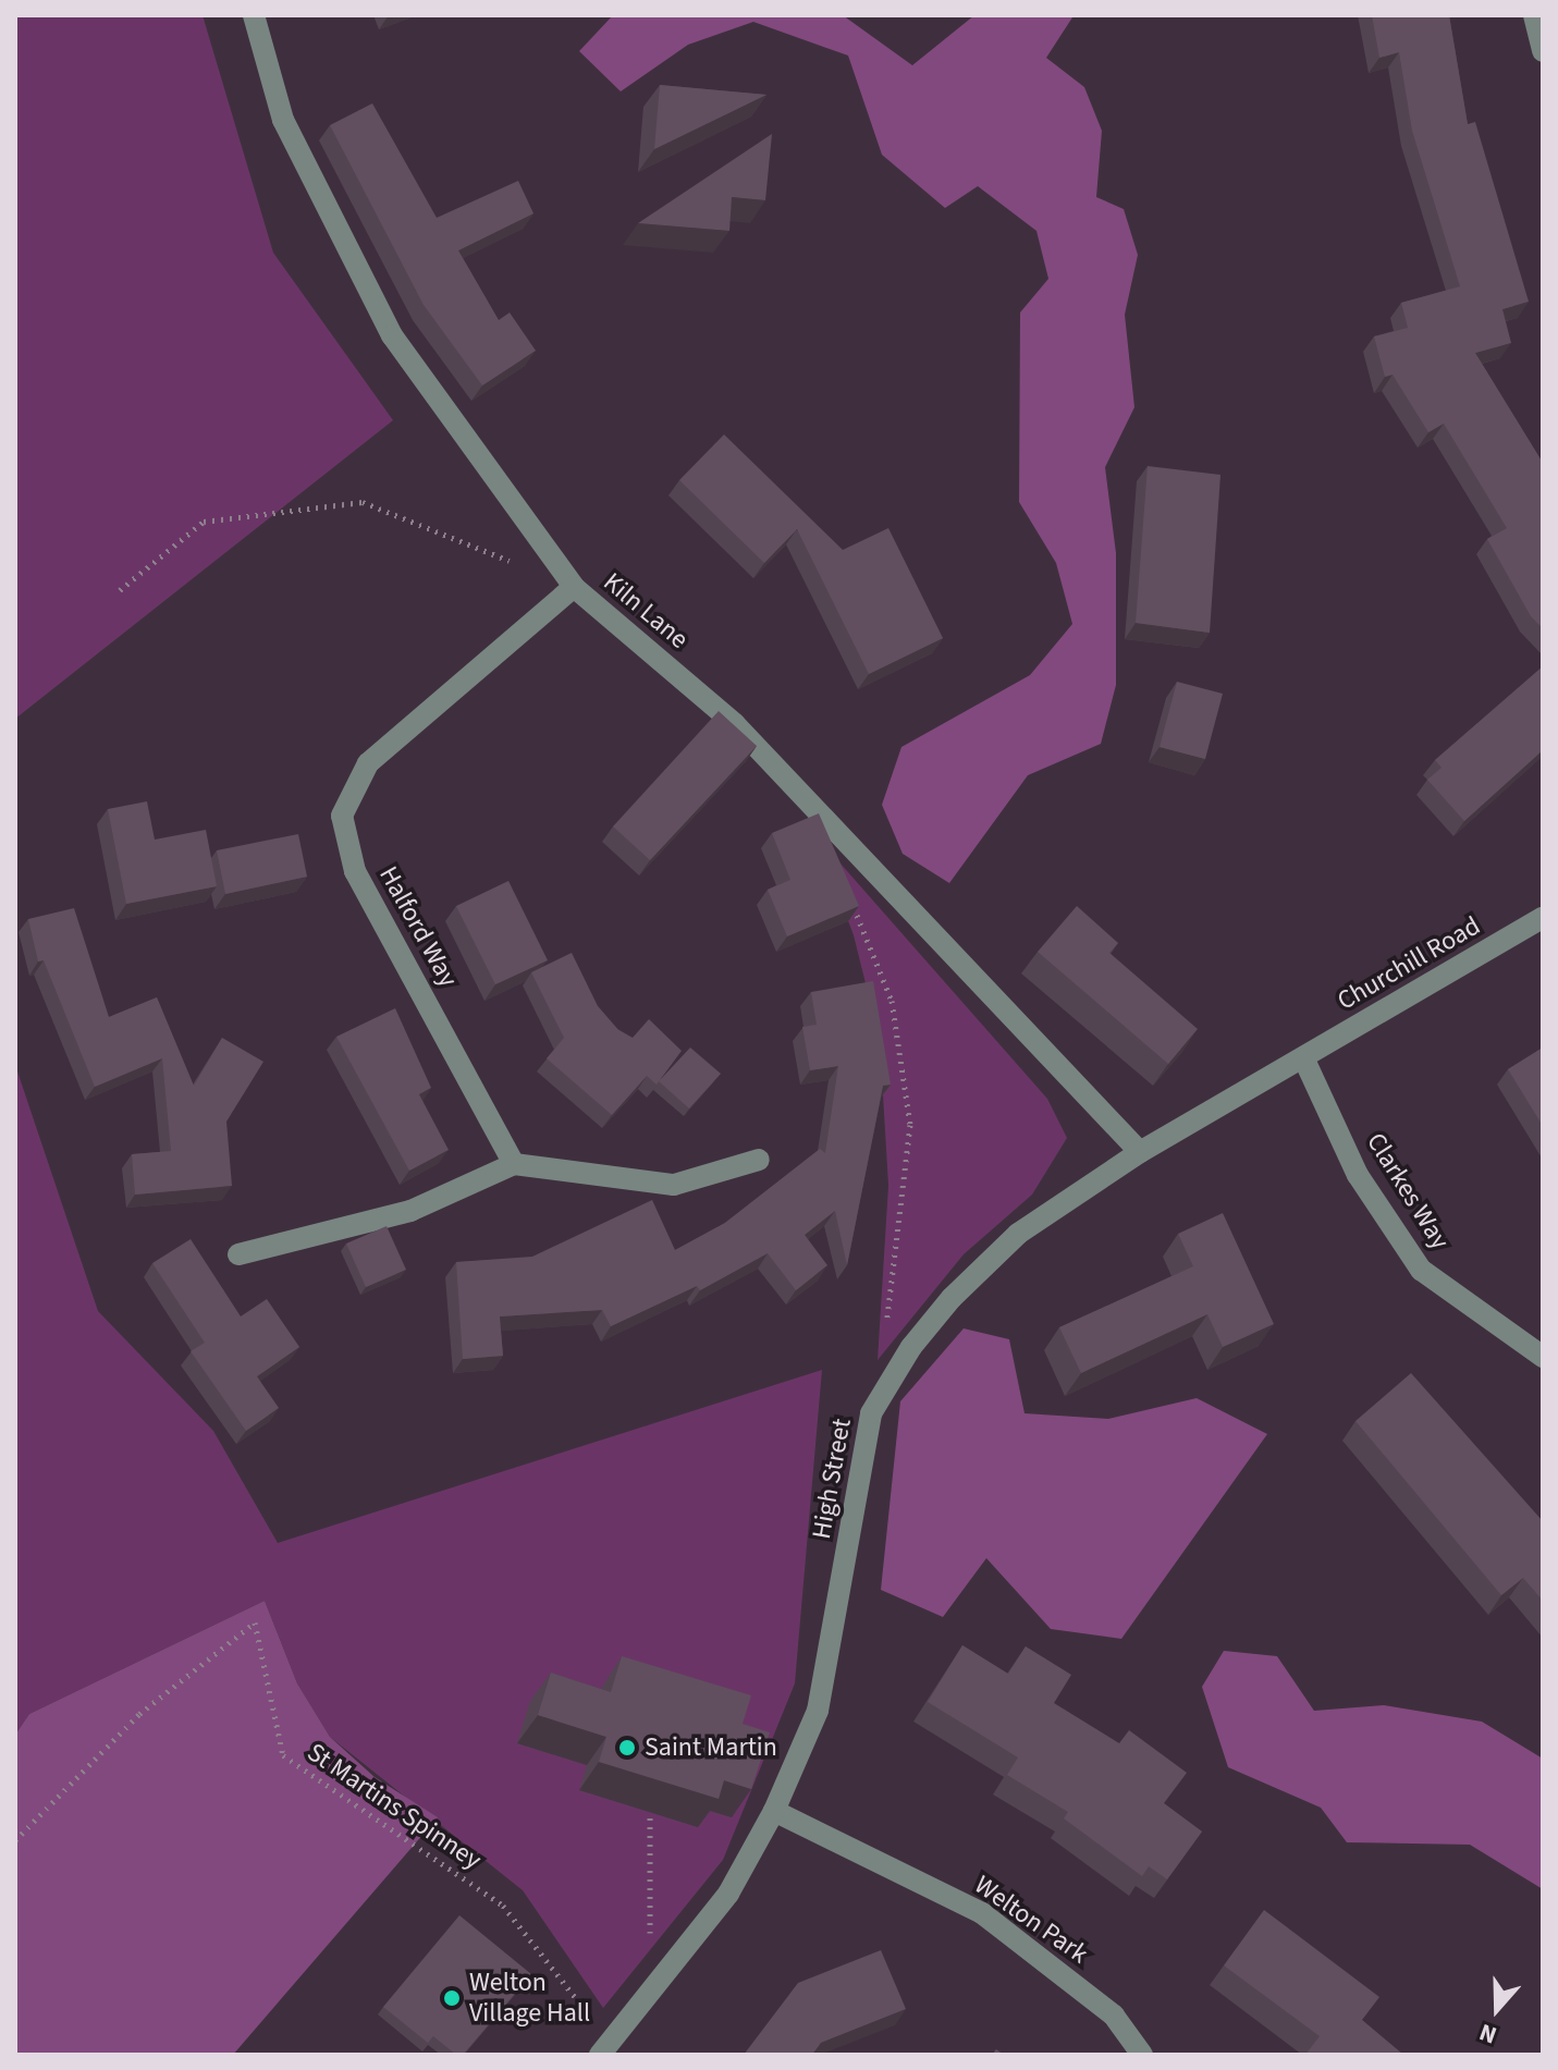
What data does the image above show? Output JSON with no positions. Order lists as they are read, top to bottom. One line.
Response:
{"streets":{"street":["Kiln Lane","Halford Way","Churchill Road","Clarkes Way","High Street","Welton Park"],"path":["St Martins Spinney"]},"crossings":[["Kiln Lane","Halford Way"],["Kiln Lane","High Street"],["Churchill Road","Clarkes Way"],["Churchill Road","High Street"],["Clarkes Way","High Street"],["High Street","St Martins Spinney"],["High Street","Welton Park"]],"places":["Saint Martin","Welton Village Hall"],"north":"bottom"}
